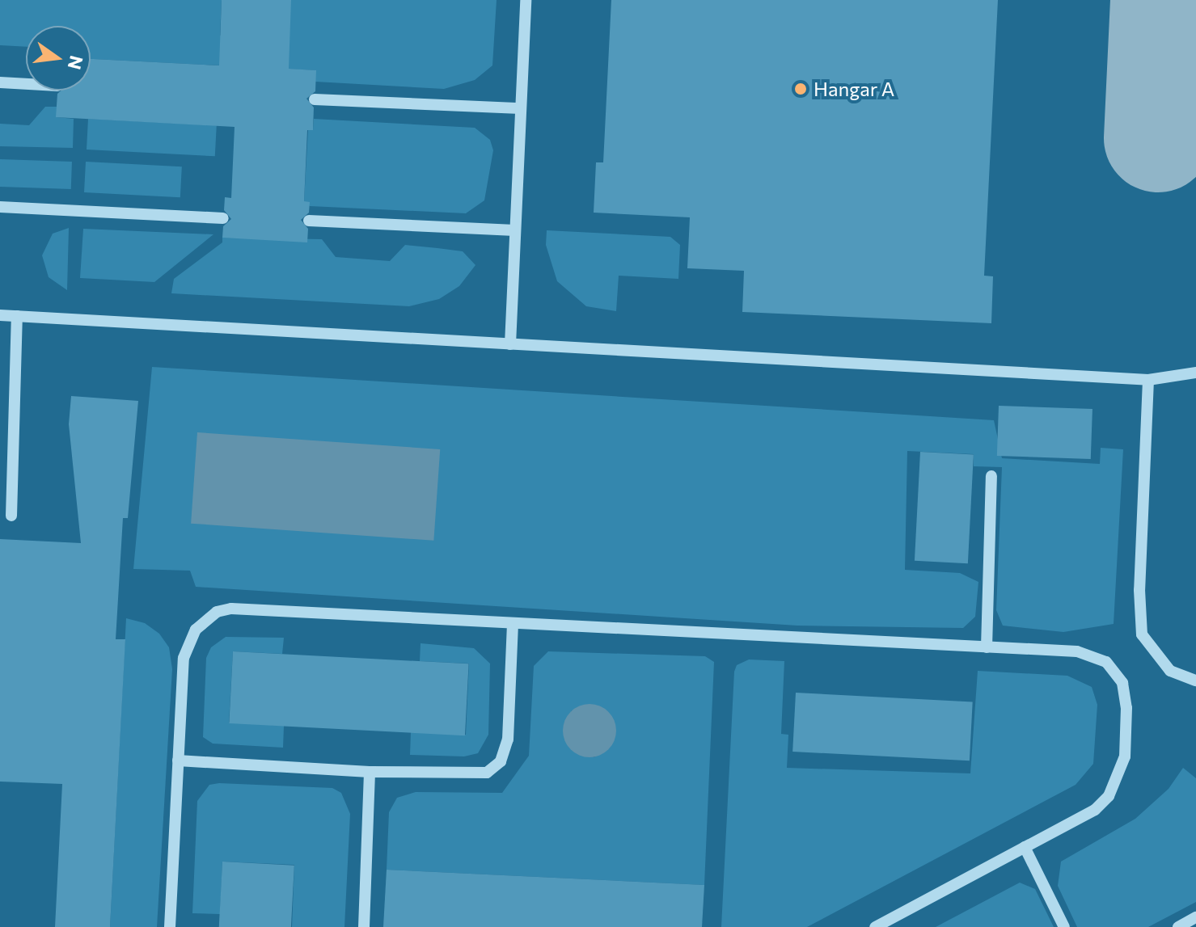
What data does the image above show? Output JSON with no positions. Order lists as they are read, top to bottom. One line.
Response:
{"places":["Hangar A"],"north":"right"}
